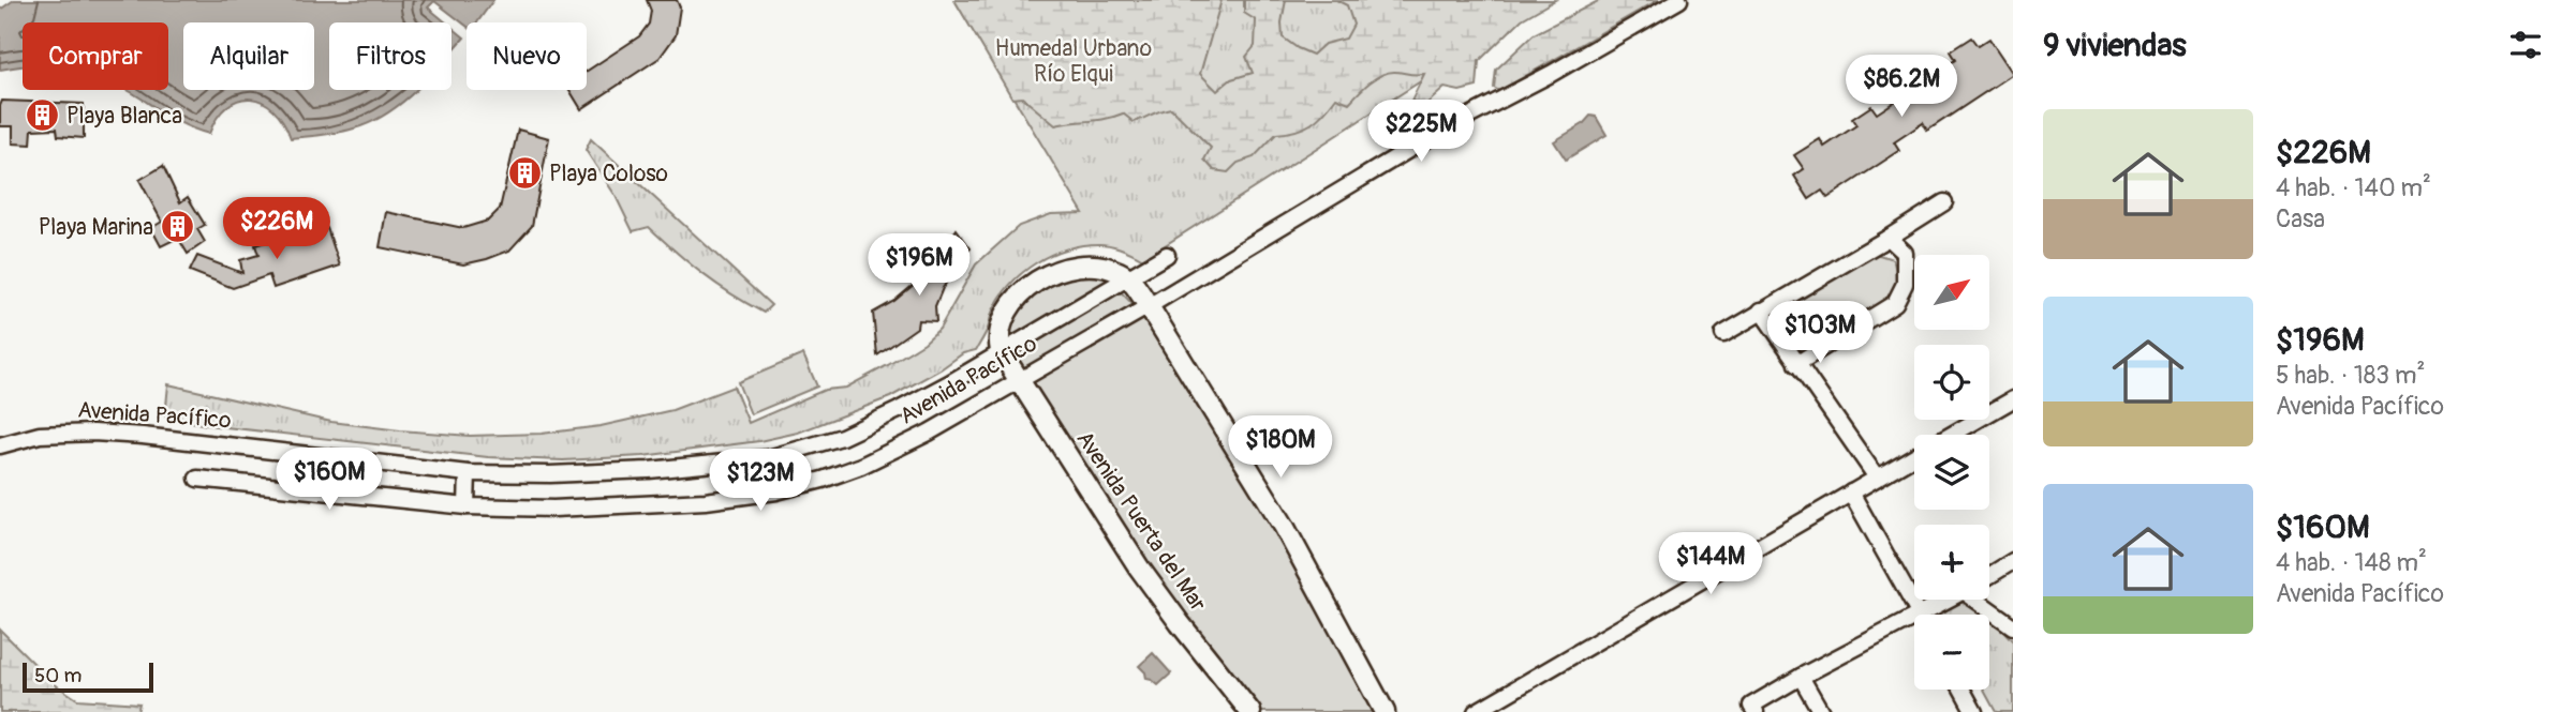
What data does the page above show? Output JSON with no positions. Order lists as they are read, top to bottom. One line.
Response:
{"streets":{"street":["Avenida Pacífico","Avenida Puerta del Mar"]},"crossings":[["Avenida Pacífico","Avenida Puerta del Mar"]],"parks":["Humedal Urbano Río Elqui"],"places":{"building":["Playa Blanca","Playa Coloso","Playa Marina"]},"scale_bar":"50 m","north":"top right","page":{"heading":"9 viviendas","chip":["Comprar","Alquilar","Filtros","Nuevo"],"price":["$86.2M","$225M","$226M","$196M","$103M","$180M","$160M","$123M","$144M"],"list":[{"name":"$226M","note":"4 hab. · 140 m² · Casa"},{"name":"$196M","note":"5 hab. · 183 m² · Avenida Pacífico"},{"name":"$160M","note":"4 hab. · 148 m² · Avenida Pacífico"}],"map_buttons":["+","−"],"scale":"50 m"}}
